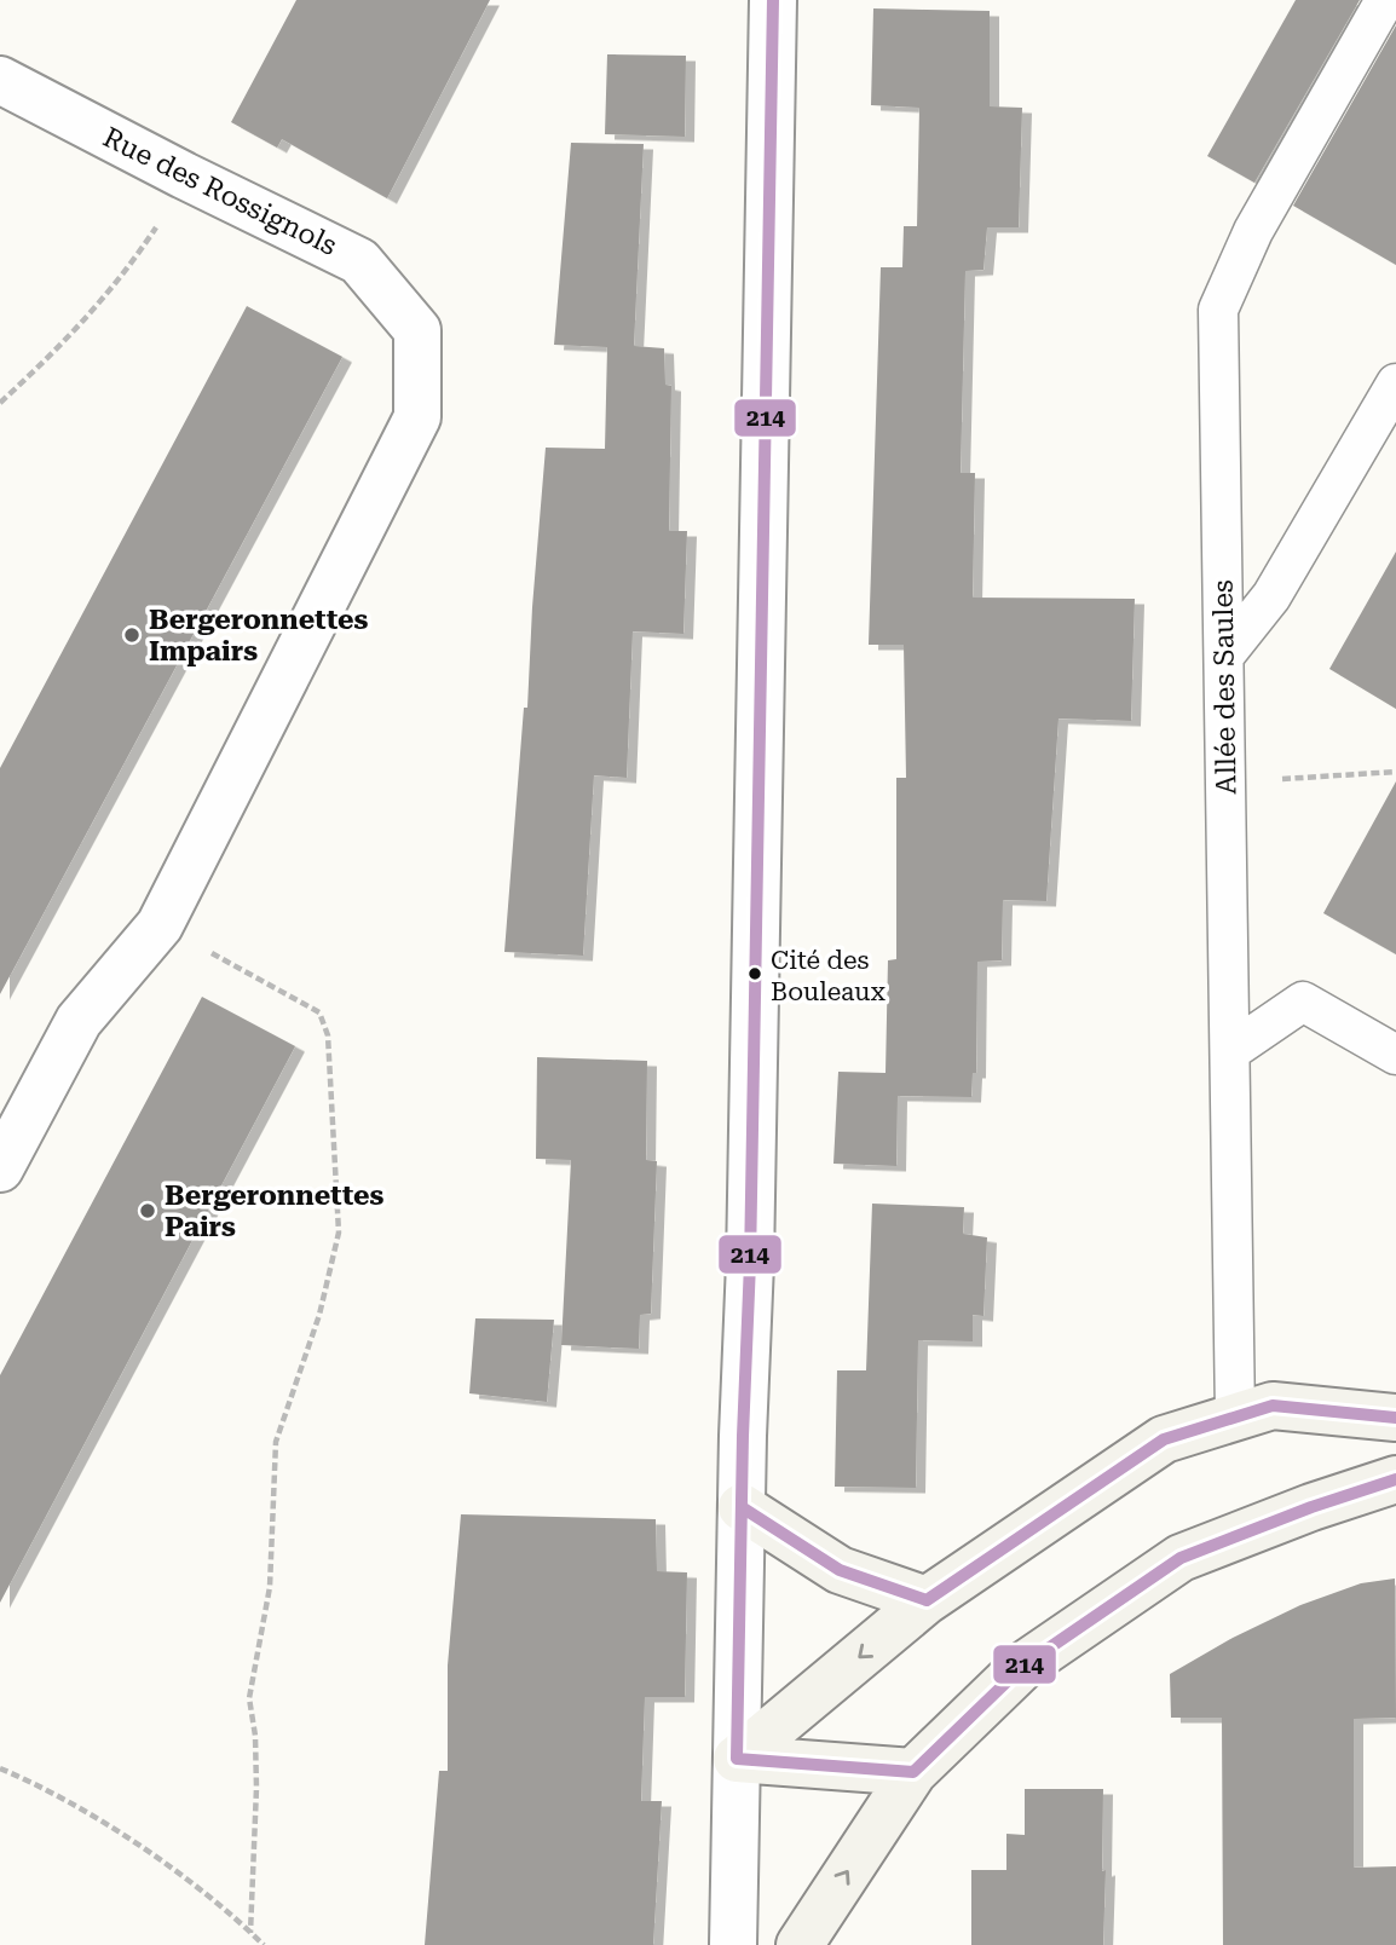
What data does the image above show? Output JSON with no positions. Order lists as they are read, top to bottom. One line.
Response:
{"streets":{"street":["Rue des Rossignols"],"lane":["Allée des Saules"]},"places":["Bergeronnettes Impairs","Cité des Bouleaux","Bergeronnettes Pairs"],"lines":["transit line 214"]}
